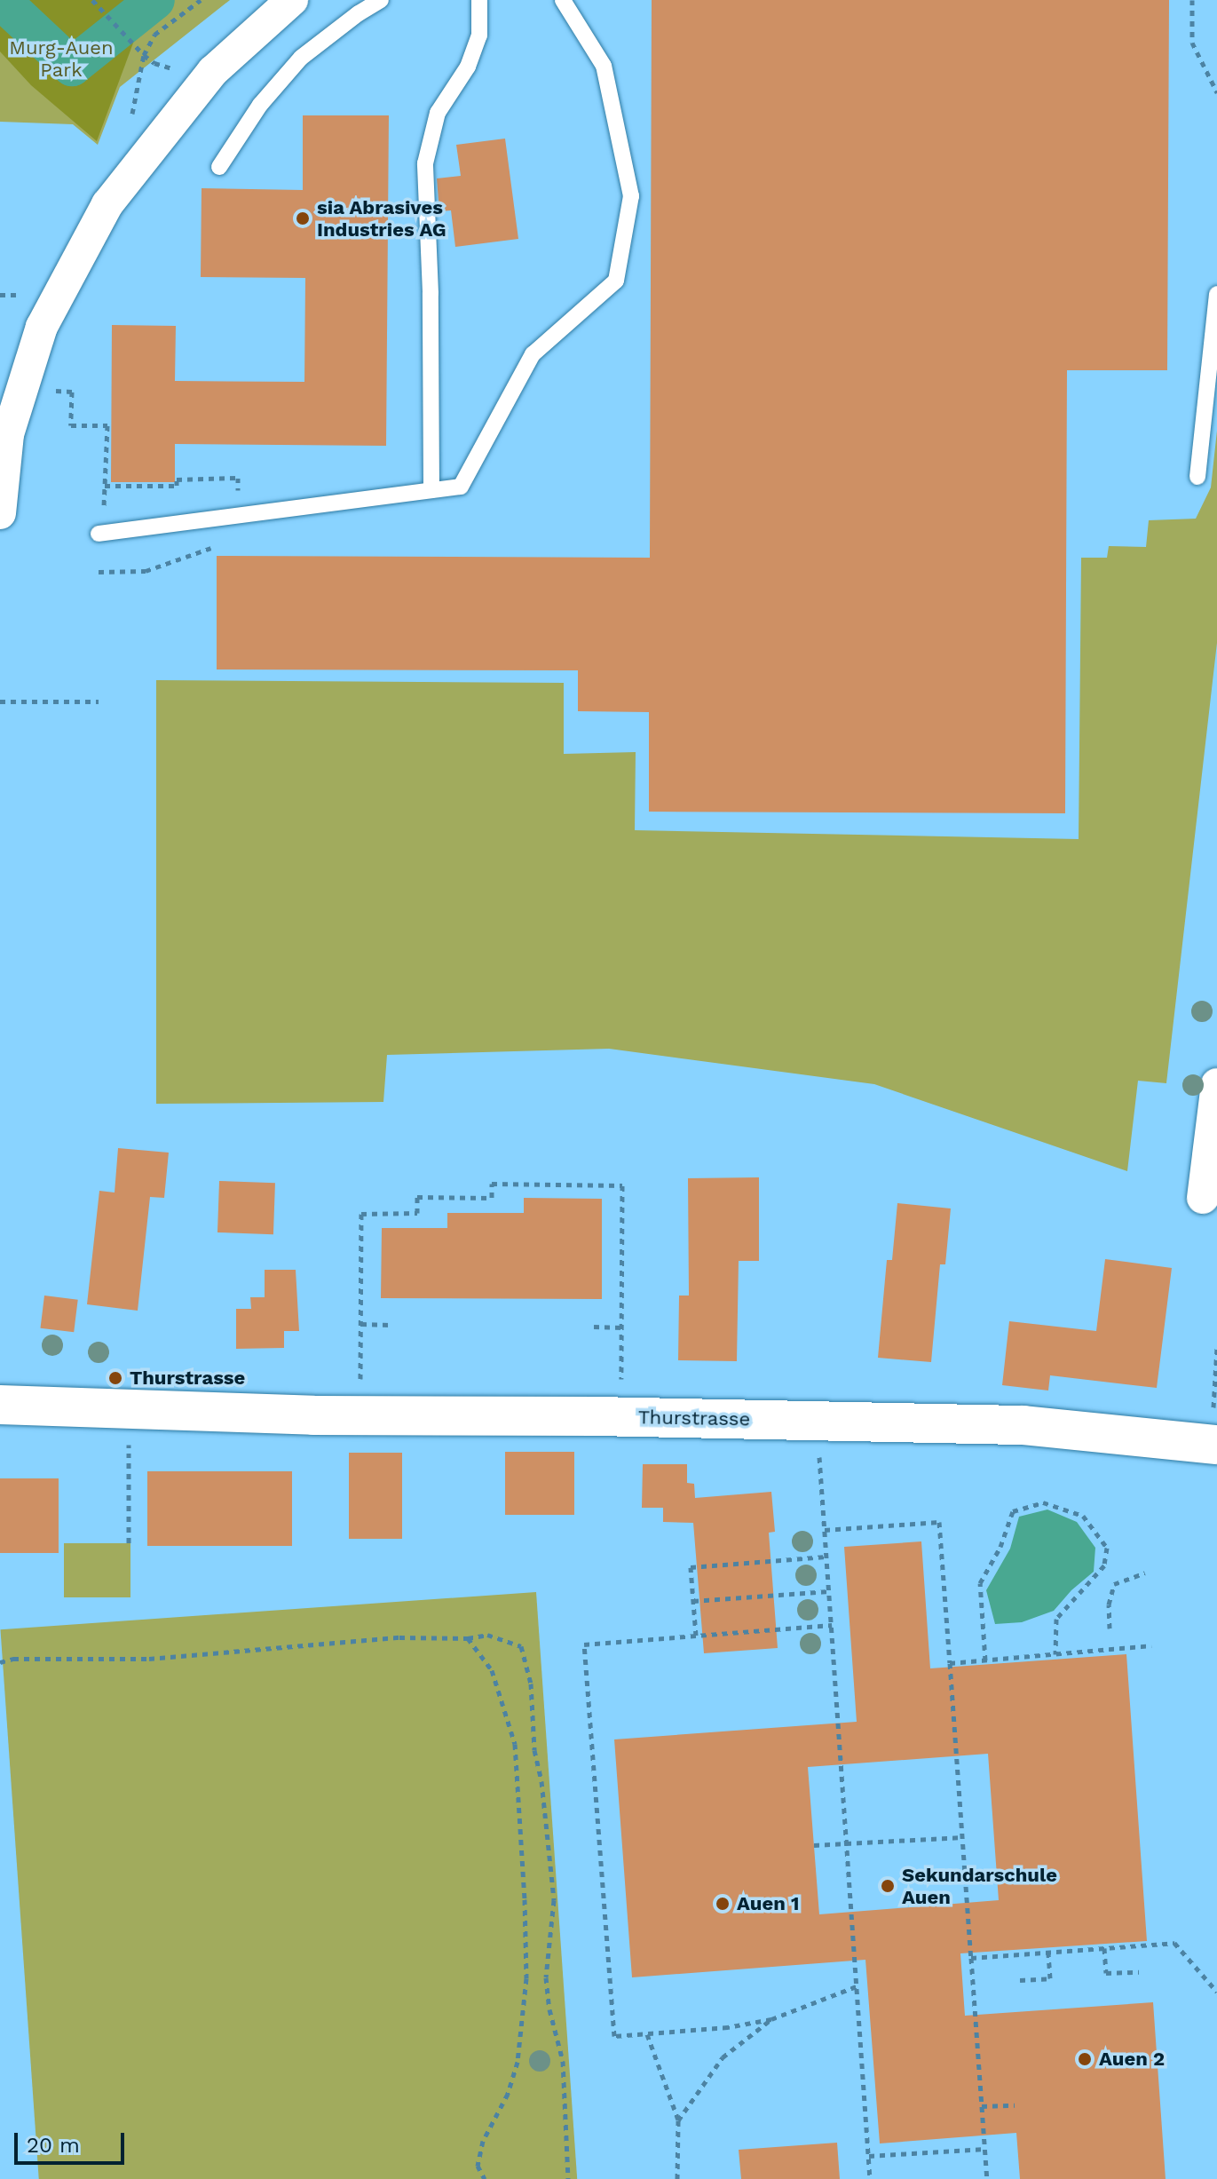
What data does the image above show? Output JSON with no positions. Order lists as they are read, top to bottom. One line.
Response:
{"streets":{"street":["Thurstrasse"]},"parks":["Murg-Auen Park"],"places":["sia Abrasives Industries AG","Thurstrasse","Sekundarschule Auen","Auen 1","Auen 2"],"scale_bar":"20 m"}
